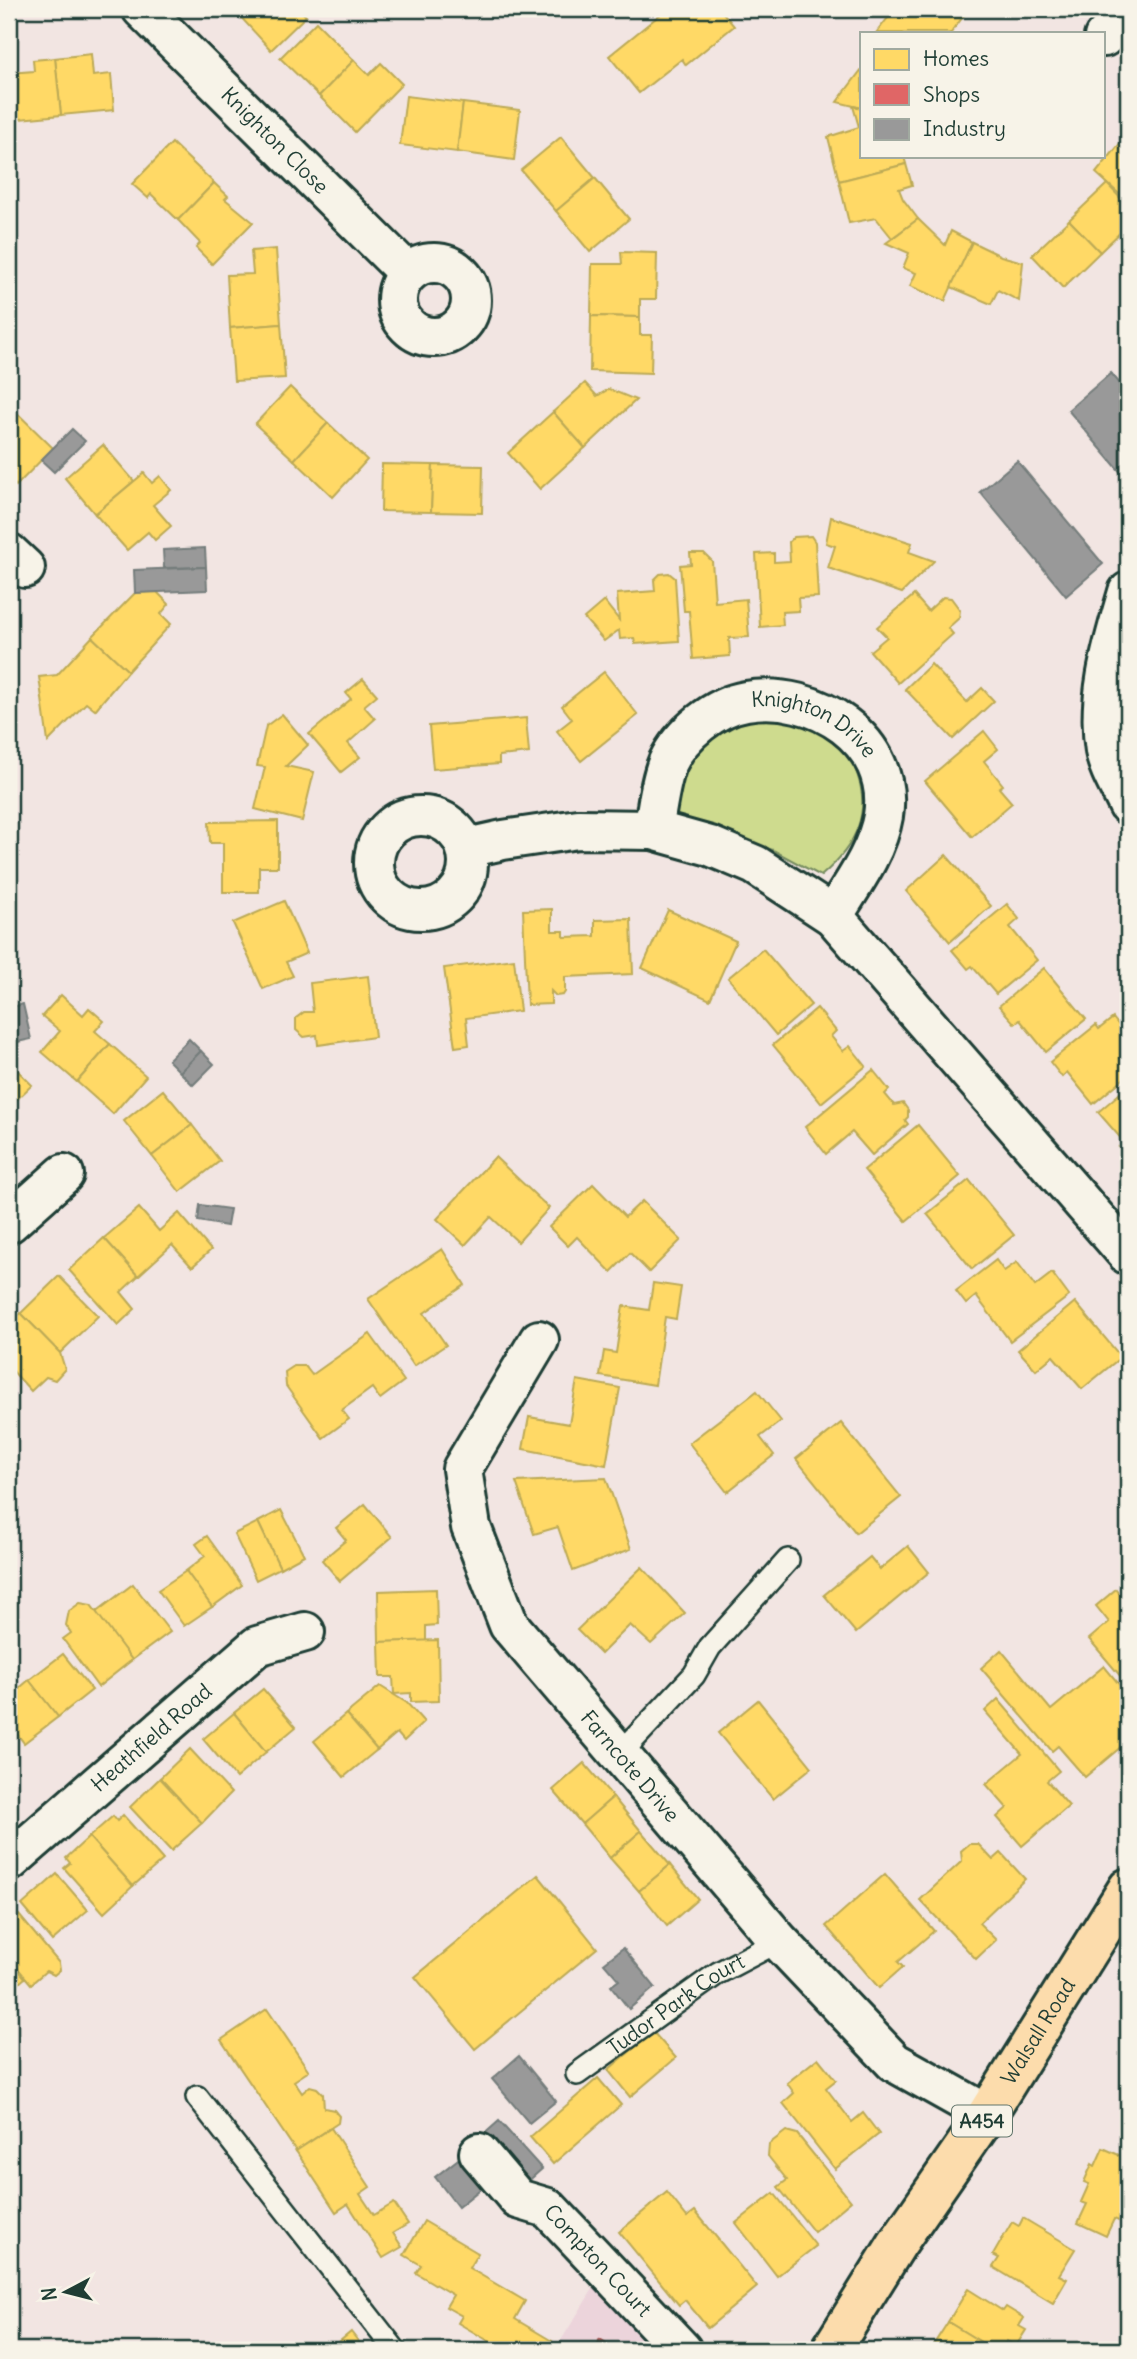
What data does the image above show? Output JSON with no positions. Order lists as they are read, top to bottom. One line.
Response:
{"streets":{"main road":["Walsall Road","A454"],"street":["Knighton Close","Knighton Drive","Heathfield Road","Farncote Drive","Compton Court"],"lane":["Tudor Park Court"]},"crossings":[["Farncote Drive","Tudor Park Court"],["Farncote Drive","Walsall Road"]],"legend":["Homes","Shops","Industry"],"north":"left"}
